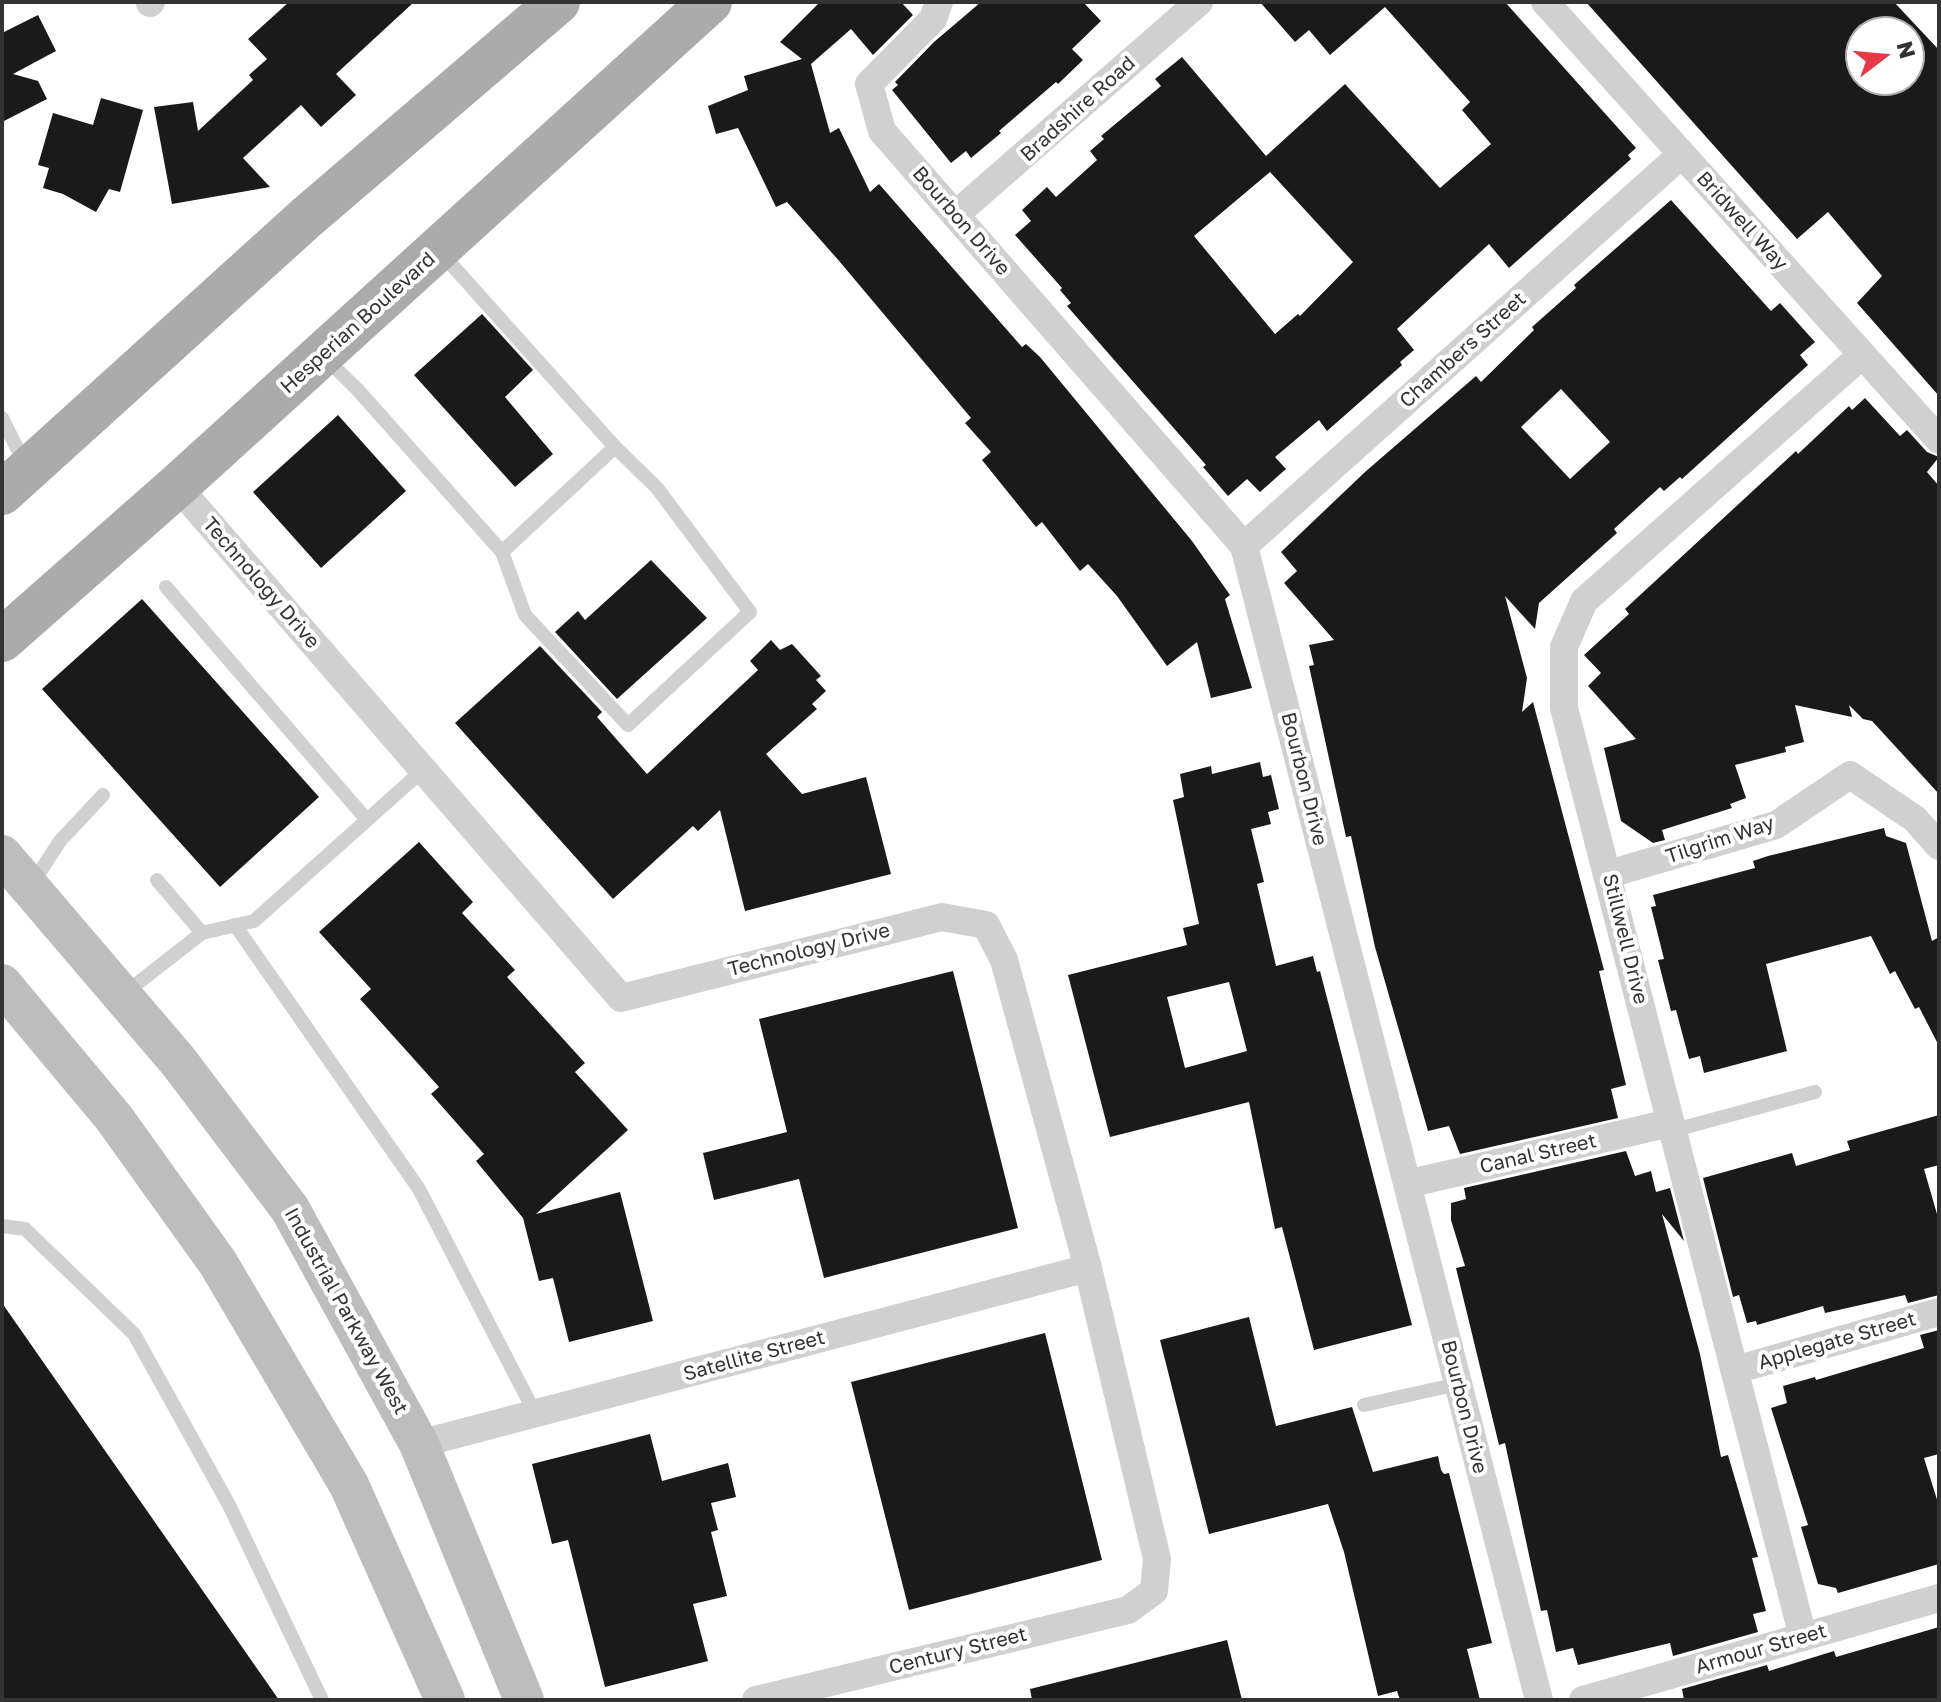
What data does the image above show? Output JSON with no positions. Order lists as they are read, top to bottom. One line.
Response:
{"streets":{"main road":["Hesperian Boulevard","Industrial Parkway West"],"street":["Bradshire Road","Bourbon Drive","Bridwell Way","Chambers Street","Technology Drive","Tilgrim Way","Stillwell Drive","Canal Street","Applegate Street","Satellite Street","Armour Street","Century Street"]},"crossings":[["Bradshire Road","Bourbon Drive"],["Bourbon Drive","Chambers Street"],["Bourbon Drive","Canal Street"],["Bridwell Way","Chambers Street"],["Bridwell Way","Stillwell Drive"],["Hesperian Boulevard","Technology Drive"],["Technology Drive","Satellite Street"],["Technology Drive","Century Street"],["Tilgrim Way","Stillwell Drive"],["Stillwell Drive","Canal Street"],["Stillwell Drive","Applegate Street"],["Stillwell Drive","Armour Street"],["Industrial Parkway West","Satellite Street"]],"north":"right"}
